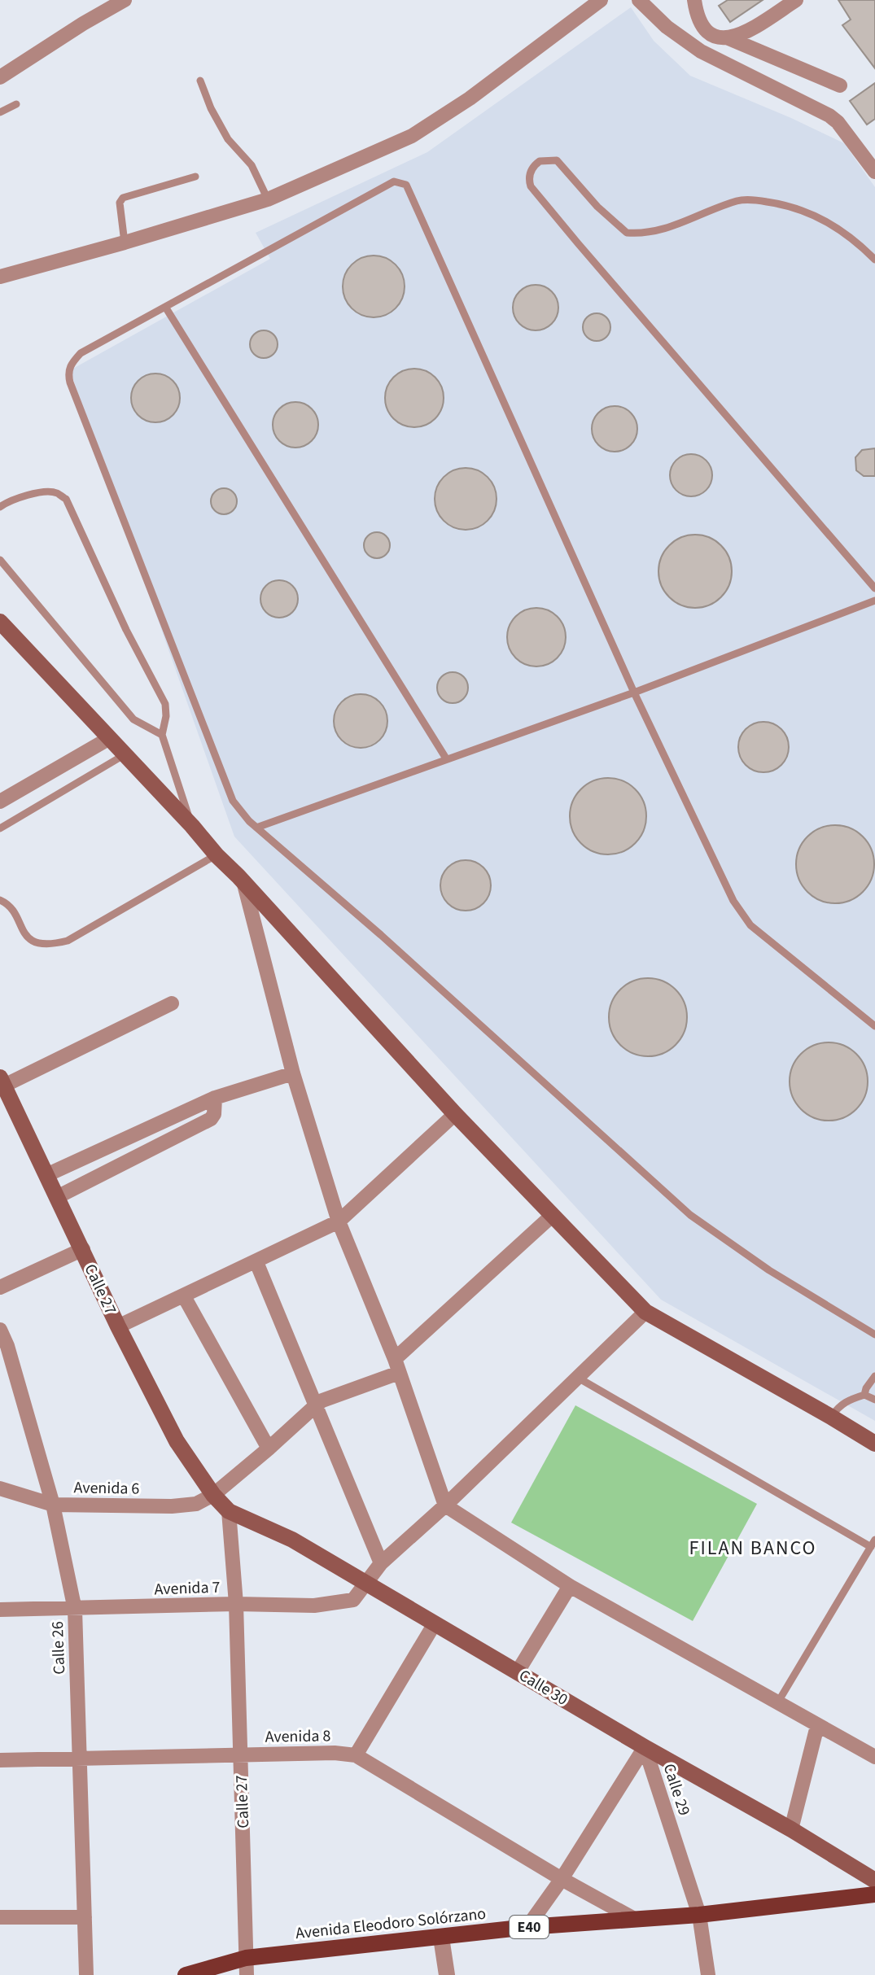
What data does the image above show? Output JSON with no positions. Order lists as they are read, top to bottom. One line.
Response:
{"streets":{"main road":["Calle 27","Calle 30","Avenida Eleodoro Solórzano","E40"],"street":["Avenida 6","Avenida 7","Calle 26","Avenida 8","Calle 29"]},"crossings":[["Calle 27","Avenida 6"],["Calle 27","Avenida 7"],["Calle 27","Calle 30"],["Calle 27","Avenida 8"],["Calle 27","Avenida Eleodoro Solórzano"],["Avenida 6","Calle 26"],["Avenida 6","Calle 30"],["Avenida 7","Calle 26"],["Avenida 7","Calle 30"],["Calle 26","Avenida 8"],["Calle 30","Calle 29"],["Avenida 8","Calle 29"],["Avenida 8","Avenida Eleodoro Solórzano"],["Calle 29","Avenida Eleodoro Solórzano"]],"districts":["FILAN BANCO"]}
